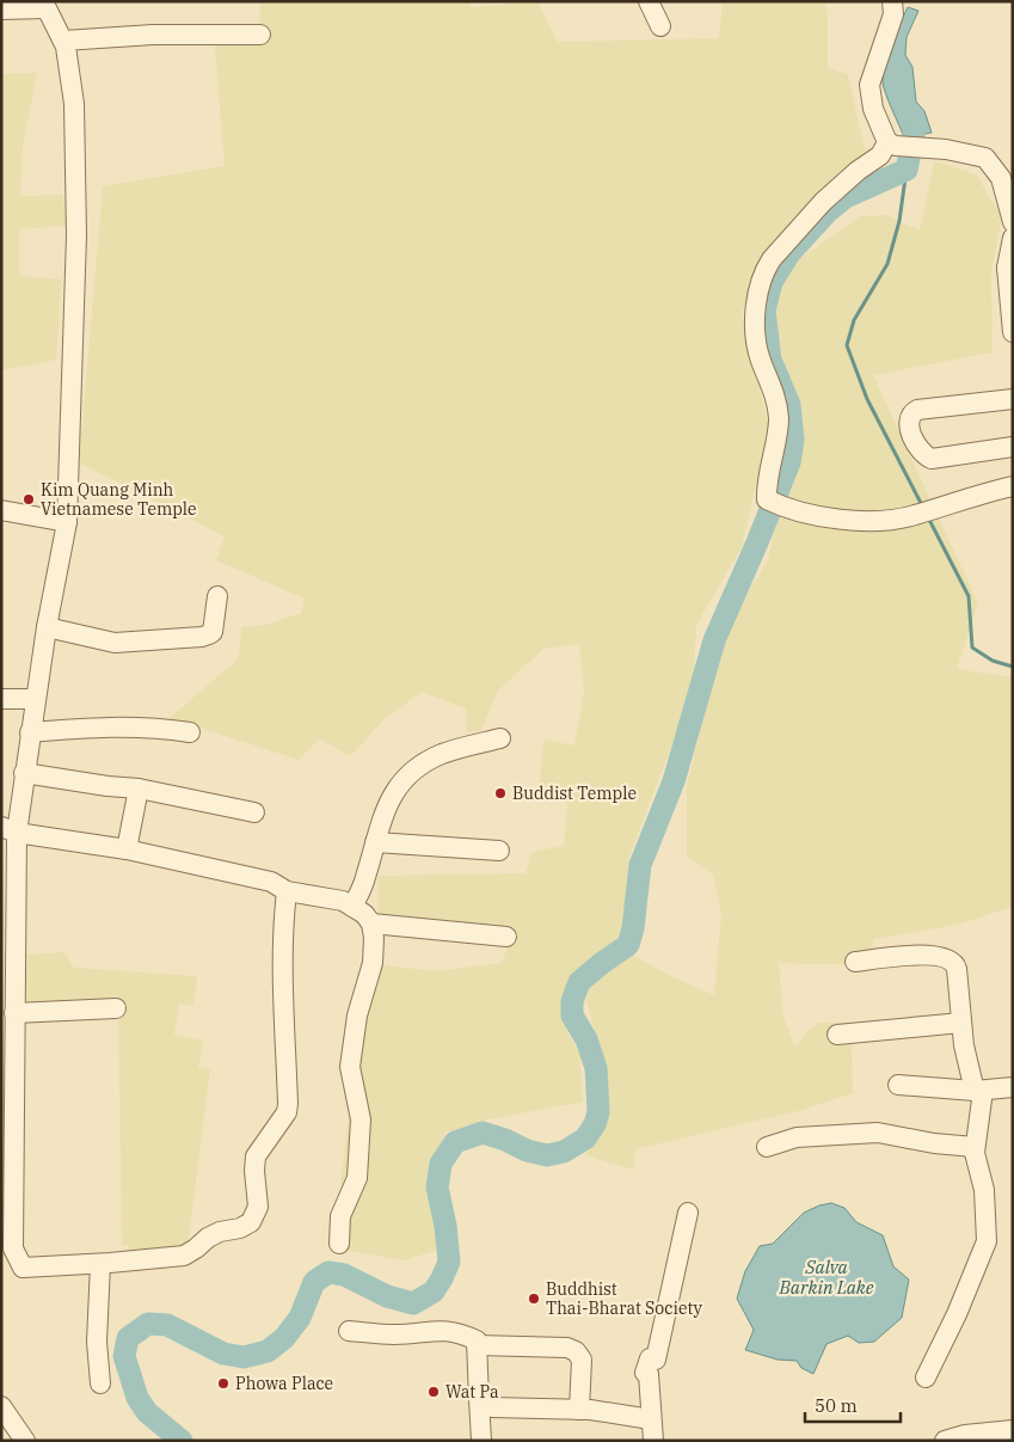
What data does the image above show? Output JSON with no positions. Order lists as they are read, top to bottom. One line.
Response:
{"water":["Salva Barkin Lake"],"places":["Kim Quang Minh Vietnamese Temple","Buddist Temple","Buddhist Thai-Bharat Society","Phowa Place","Wat Pa"],"scale_bar":"50 m"}
